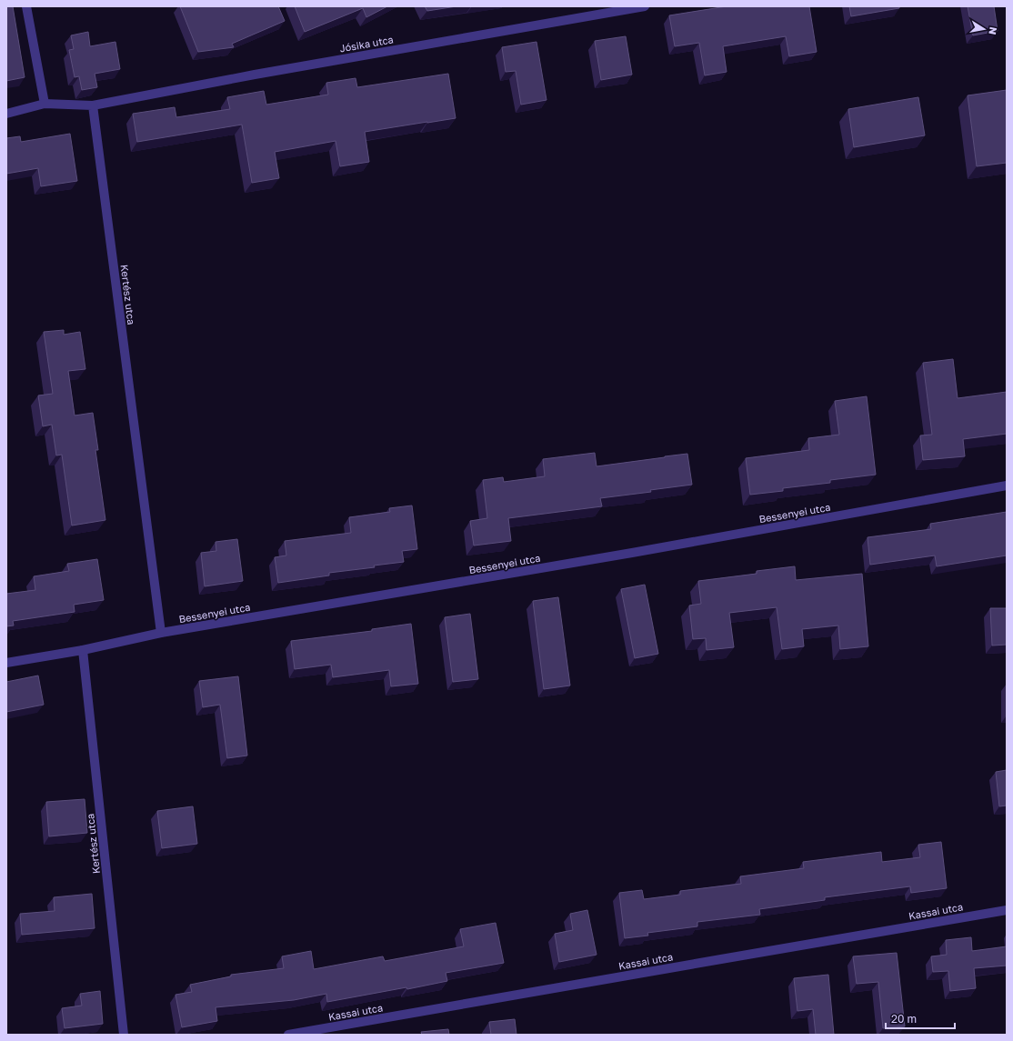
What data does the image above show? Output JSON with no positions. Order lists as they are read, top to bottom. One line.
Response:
{"streets":{"street":["Jósika utca","Kertész utca","Bessenyei utca","Kassai utca"]},"crossings":[["Jósika utca","Kertész utca"],["Kertész utca","Bessenyei utca"]],"scale_bar":"20 m","north":"right"}
